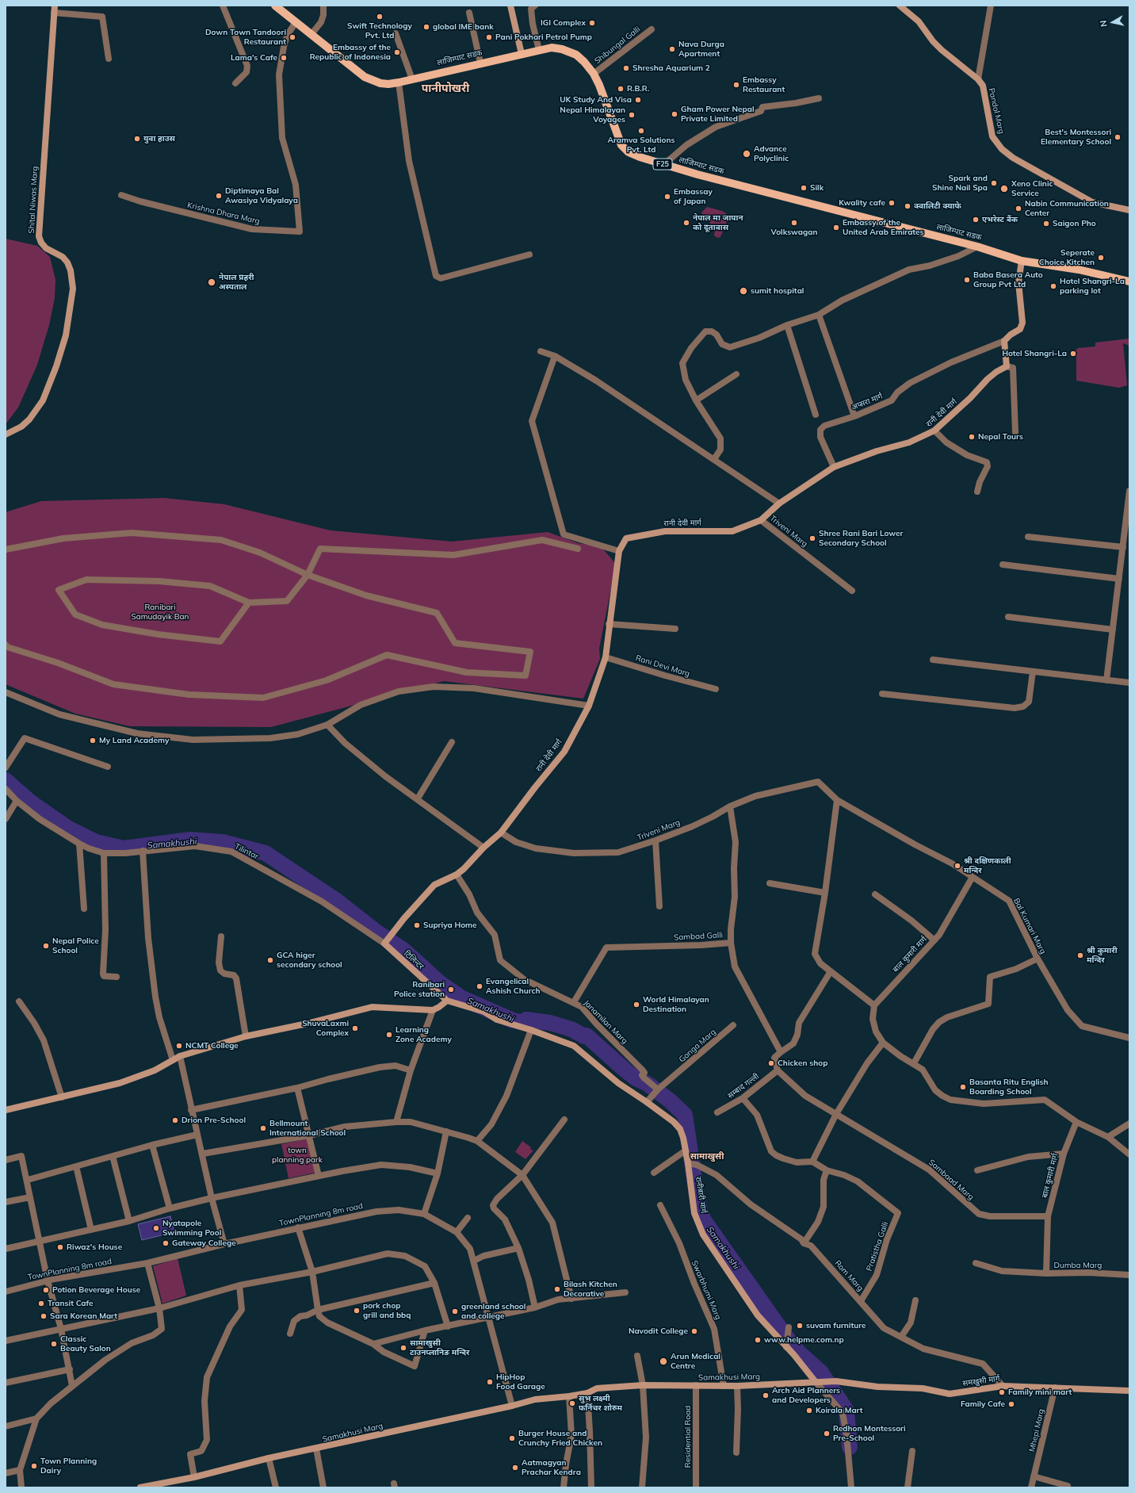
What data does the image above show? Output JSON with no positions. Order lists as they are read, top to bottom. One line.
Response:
{"streets":{"main road":["लाजिम्पाट सडक","F25"],"street":["Shibungal Galli","Pandol Marg","Shital Niwas Marg","Krishna Dhara Marg","अप्सरा मार्ग","रानी देवी मार्ग","Triveni Marg","Rani Devi Marg","Tilintar","Bal Kumari Marg","Sambad Galli","बाल कुमारी मार्ग","टिलिन्टर","Janamilan Marg","Gonga Marg","सम्बाद गल्ली","Sambaad Marg","रानीबारी मार्ग","TownPlanning 8m road","Pratistha Galli","Dumba Marg","Rom Marg","Swarbhumi Marg","Samakhusi Marg","समखुसी मार्ग","Mhepi Marg","Residential Road"]},"crossings":[["Shibungal Galli","लाजिम्पाट सडक"],["लाजिम्पाट सडक","Krishna Dhara Marg"],["अप्सरा मार्ग","रानी देवी मार्ग"],["रानी देवी मार्ग","Triveni Marg"],["रानी देवी मार्ग","Rani Devi Marg"],["रानी देवी मार्ग","Tilintar"],["रानी देवी मार्ग","टिलिन्टर"],["रानी देवी मार्ग","Janamilan Marg"],["Triveni Marg","Bal Kumari Marg"],["Tilintar","टिलिन्टर"],["Bal Kumari Marg","बाल कुमारी मार्ग"],["Sambad Galli","Janamilan Marg"],["बाल कुमारी मार्ग","Sambaad Marg"],["बाल कुमारी मार्ग","Dumba Marg"],["टिलिन्टर","रानीबारी मार्ग"],["Janamilan Marg","Gonga Marg"],["सम्बाद गल्ली","Sambaad Marg"],["Sambaad Marg","Dumba Marg"],["रानीबारी मार्ग","Rom Marg"],["रानीबारी मार्ग","Samakhusi Marg"],["रानीबारी मार्ग","समखुसी मार्ग"],["TownPlanning 8m road","Samakhusi Marg"],["Pratistha Galli","Rom Marg"],["Rom Marg","समखुसी मार्ग"],["Swarbhumi Marg","Samakhusi Marg"],["Samakhusi Marg","समखुसी मार्ग"],["Samakhusi Marg","Residential Road"],["समखुसी मार्ग","Mhepi Marg"]],"districts":["पानीपोखरी","सामाखुसी"],"water":["Samakhushi"],"parks":["Ranibari Samudayik Ban","town planning park"],"places":["Swift Technology Pvt. Ltd","IGI Complex","global IME bank","Down Town Tandoori Restaurant","Pani Pokhari Petrol Pump","Nava Durga Apartment","Embassy of the Republic of Indonesia","Lama's Cafe","Shresha Aquarium 2","Embassy Restaurant","R.B.R.","UK Study And Visa","Gham Power Nepal Private Limited","Nepal Himalayan Voyages","Aramva Solutions Pvt. Ltd","Best's Montessori Elementary School","युवा हाउस","Advance Polyclinic","Spark and Shine Nail Spa","Silk","Xeno Clinic Service","Diptimaya Bal Awasiya Vidyalaya","Embassay of Japan","Kwality cafe","क्वालिटी क्याफे","Nabin Communication Center","एभरेस्ट बैंक","नेपाल मा जापान को दूतावास","Volkswagan","Saigon Pho","Embassy of the United Arab Emirates","Seperate Choice Kitchen","Baba Basera Auto Group Pvt Ltd","नेपाल प्रहरी अस्पताल","Hotel Shangri-La parking lot","sumit hospital","Hotel Shangri-La","Nepal Tours","Shree Rani Bari Lower Secondary School","My Land Academy","श्री दक्षिणकाली मन्दिर","Supriya Home","Nepal Police School","श्री कुमारी मन्दिर","GCA higer secondary school","Evangelical Ashish Church","Ranibari Police station","World Himalayan Destination","ShuvaLaxmi Complex","Learning Zone Academy","NCMT College","Chicken shop","Basanta Ritu English Boarding School","Drion Pre-School","Bellmount International School","Nyatapole Swimming Pool","Gateway College","Riwaz's House","Bilash Kitchen Decorative","Potion Beverage House","Transit Cafe","pork chop grill and bbq","greenland school and college","Sara Korean Mart","suvam furniture","Navodit College","www.helpme.com.np","Classic Beauty Salon","सामाखुसी टाउनप्लानिङ मन्दिर","Arun Medical Centre","HipHop Food Garage","Family mini mart","Arch Aid Planners and Developers","सुभ लक्ष्मी फर्निचर शोरुम","Family Cafe","Koirala Mart","Redhon Montessori Pre-School","Burger House and Crunchy Fried Chicken","Town Planning Dairy","Aatmagyan Prachar Kendra"],"north":"left"}
